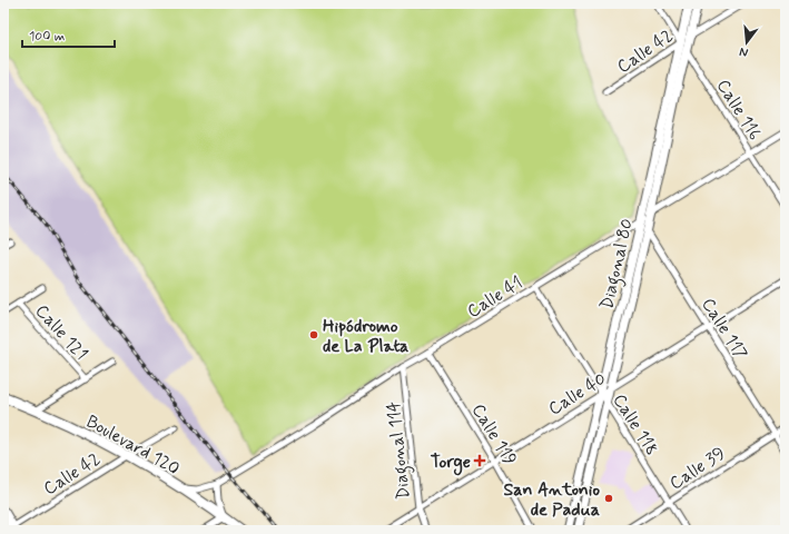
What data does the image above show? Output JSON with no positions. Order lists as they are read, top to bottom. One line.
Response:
{"streets":{"main road":["Diagonal 80","Boulevard 120"],"street":["Calle 42","Calle 116","Calle 41","Calle 117","Calle 121","Calle 40","Calle 118","Calle 119","Diagonal 114","Calle 39"]},"crossings":[["Calle 42","Calle 116"],["Calle 42","Diagonal 80"],["Calle 42","Boulevard 120"],["Calle 116","Diagonal 80"],["Calle 116","Calle 41"],["Diagonal 80","Calle 41"],["Diagonal 80","Calle 117"],["Diagonal 80","Calle 40"],["Diagonal 80","Calle 118"],["Calle 41","Calle 117"],["Calle 41","Calle 118"],["Calle 41","Calle 119"],["Calle 41","Boulevard 120"],["Calle 41","Diagonal 114"],["Calle 117","Calle 40"],["Calle 117","Calle 39"],["Calle 40","Calle 118"],["Calle 40","Calle 119"],["Calle 40","Diagonal 114"],["Calle 118","Calle 39"]],"places":{"other":["Hipódromo de La Plata","San Antonio de Padua"],"health":["Torge"]},"scale_bar":"100 m","north":"bottom"}
